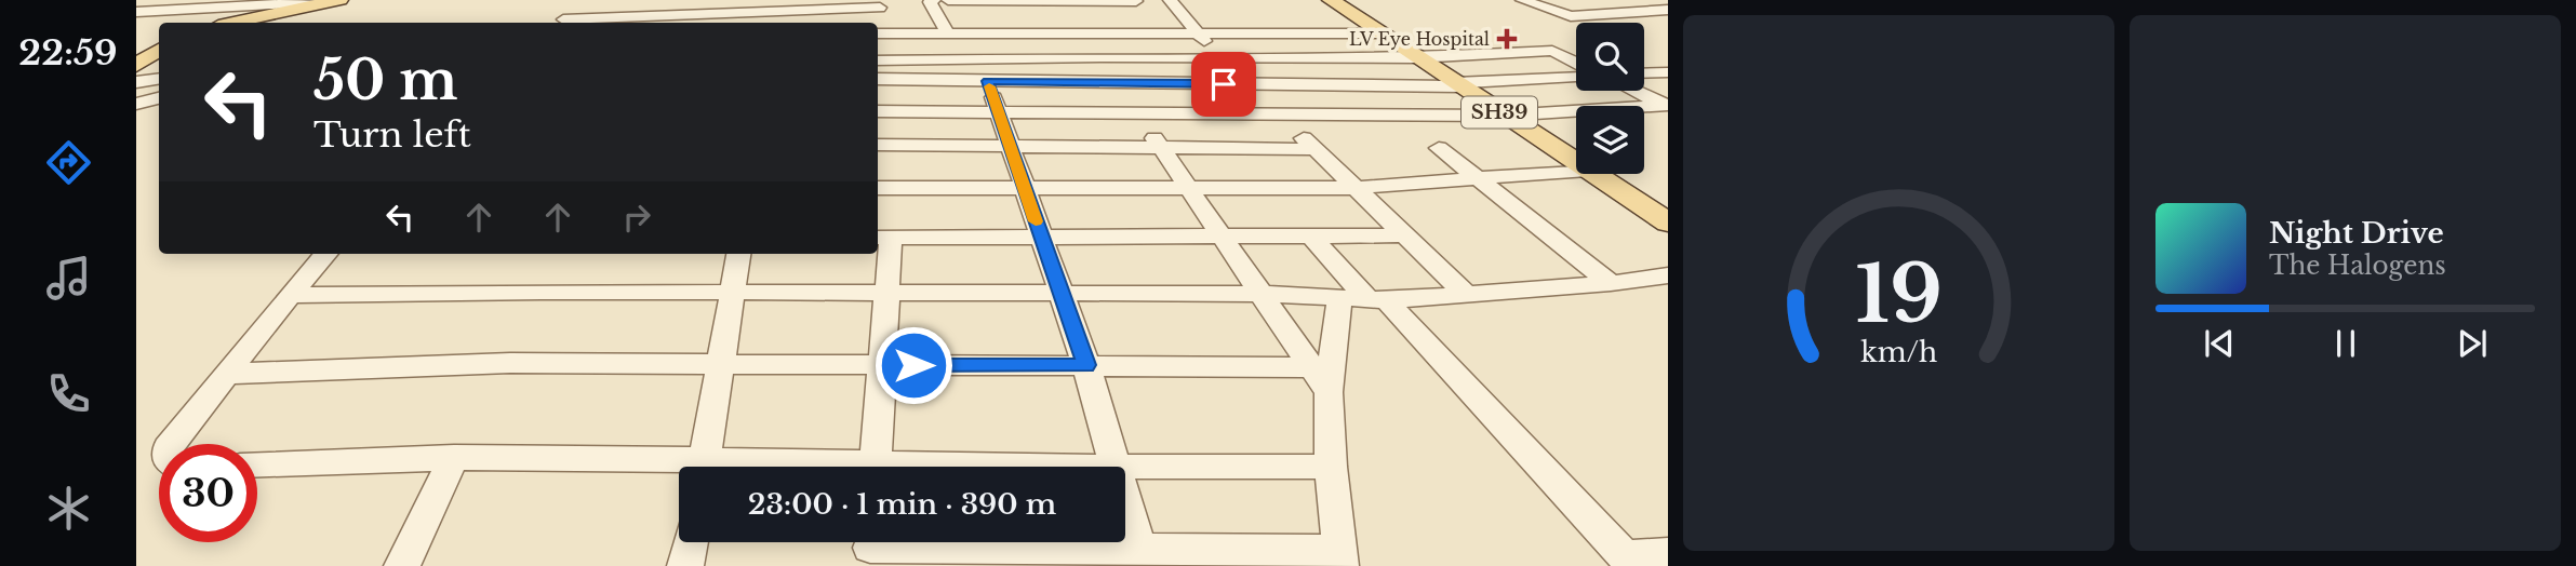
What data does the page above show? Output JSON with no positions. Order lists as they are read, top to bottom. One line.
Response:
{"streets":{"main road":["SH39"]},"places":{"health":["LV Eye Hospital"]},"page":{"tabs":"22:59","turn":["50 m","Turn left"],"song":["Night Drive","The Halogens"],"limit":"30","trip":"23:00 · 1 min · 390 m","gauge":["19","km/h"]}}
